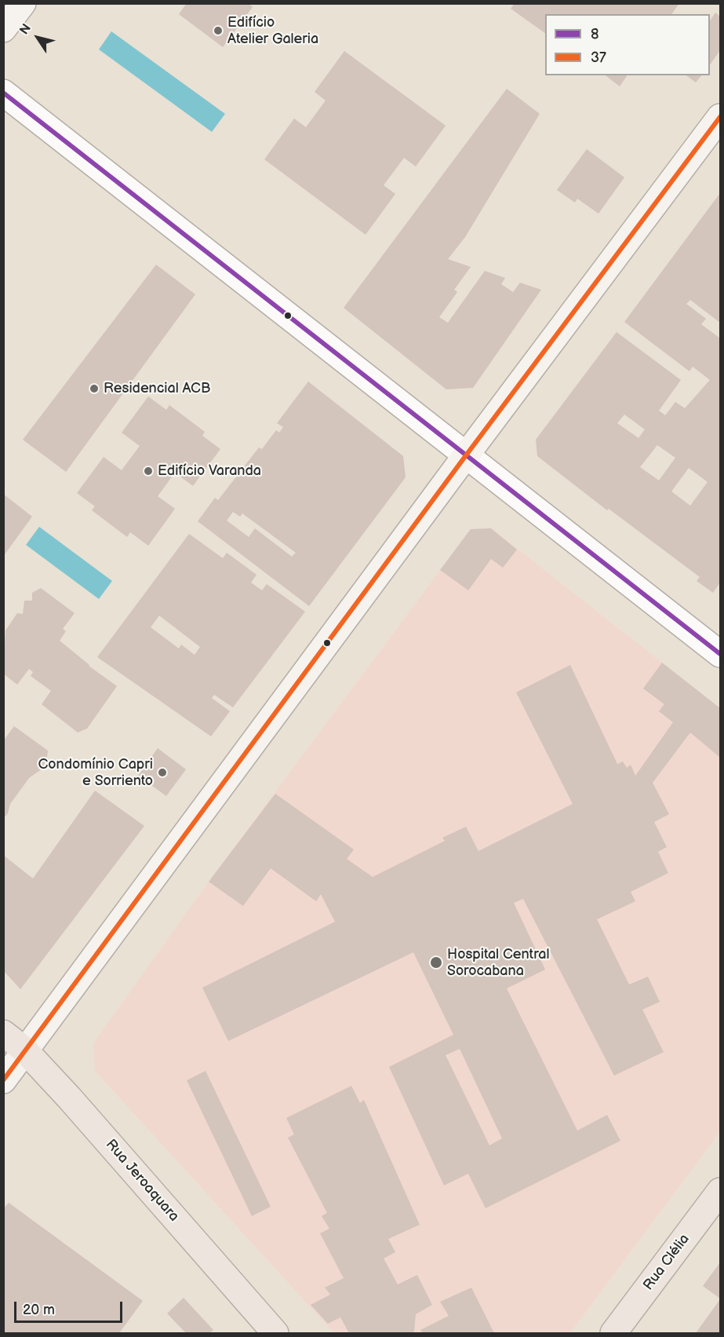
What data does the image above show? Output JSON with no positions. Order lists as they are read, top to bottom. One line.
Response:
{"streets":{"main road":["Rua Jeroaquara","Rua Clélia"]},"places":["Edifício Atelier Galeria","Residencial ACB","Edifício Varanda","Condomínio Capri e Sorriento","Hospital Central Sorocabana"],"lines":["transit line 8","transit line 37"],"legend":["8","37"],"scale_bar":"20 m","north":"top left"}
